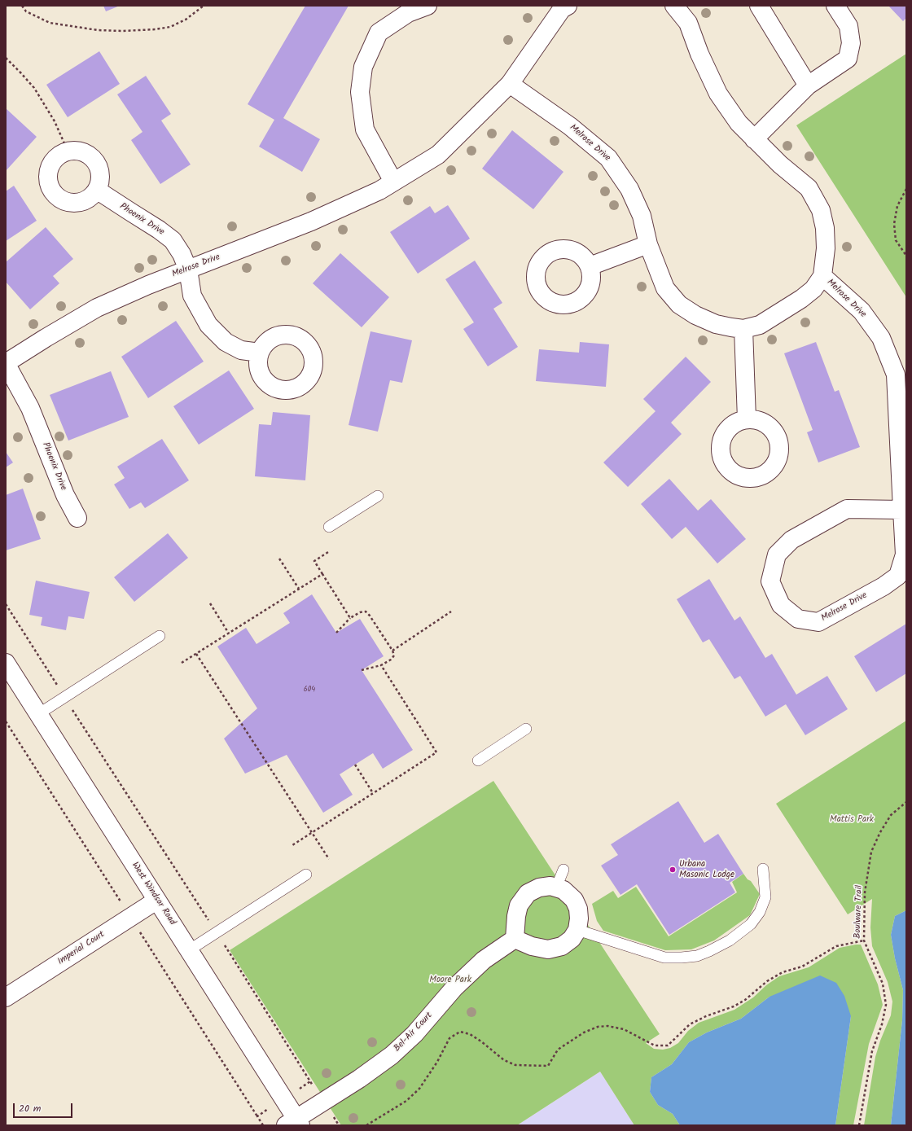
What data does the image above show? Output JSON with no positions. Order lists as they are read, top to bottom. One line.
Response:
{"streets":{"street":["Melrose Drive","Phoenix Drive","West Windsor Road","Imperial Court","Bel-Air Court"],"path":["Boulware Trail"]},"crossings":[["Melrose Drive","Phoenix Drive"],["West Windsor Road","Imperial Court"],["West Windsor Road","Bel-Air Court"]],"parks":["Mattis Park","Moore Park"],"places":["Urbana Masonic Lodge"],"house_numbers":["604"],"scale_bar":"20 m"}
